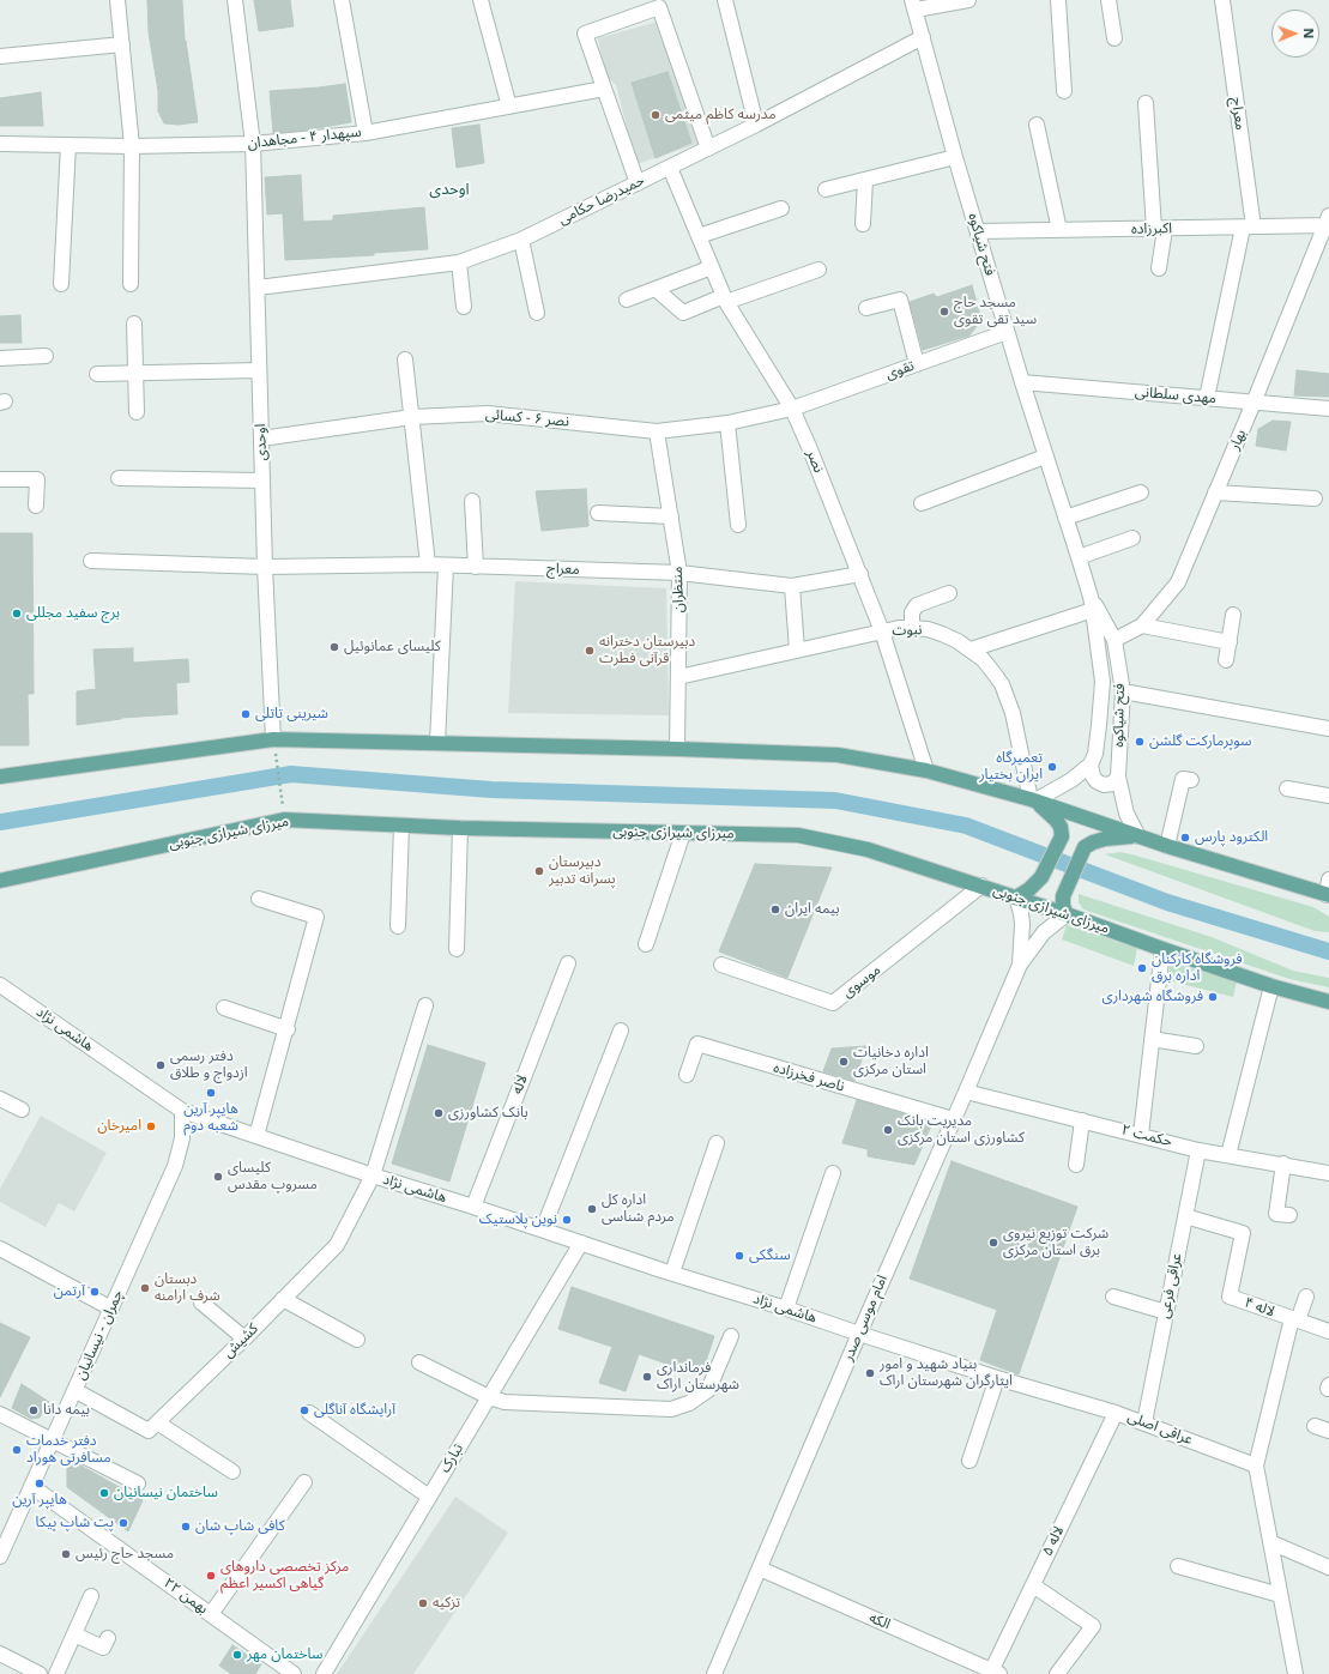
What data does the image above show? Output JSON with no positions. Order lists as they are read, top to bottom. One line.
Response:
{"streets":{"main road":["میرزای شیرازی جنوبی"],"street":["معراج","سپهدار ۴ - مجاهدان","حمیدرضا حکامی","اکبرزاده","فتح شیاکوه","تقوی","مهدی سلطانی","نصر ۶ - کسائی","بهار","اوحدی","نصر","منتظران","نبوت","موسوی","هاشمی نژاد","ناصر فخرزاده","لاله","حکمت ۲","عراقی فرعی","لاله ۴","امام موسی صدر","چمران - نیسانیان","کشیش","عراقی اصلی","تبارک","لاله ۵","۲۲ بهمن","الکه"]},"crossings":[["معراج","اکبرزاده"],["معراج","مهدی سلطانی"],["معراج","اوحدی"],["معراج","نصر"],["معراج","منتظران"],["سپهدار ۴ - مجاهدان","اوحدی"],["حمیدرضا حکامی","فتح شیاکوه"],["حمیدرضا حکامی","اوحدی"],["حمیدرضا حکامی","نصر"],["اکبرزاده","فتح شیاکوه"],["اکبرزاده","بهار"],["فتح شیاکوه","تقوی"],["فتح شیاکوه","مهدی سلطانی"],["فتح شیاکوه","بهار"],["تقوی","نصر ۶ - کسائی"],["تقوی","نصر"],["مهدی سلطانی","بهار"],["نصر ۶ - کسائی","اوحدی"],["نصر ۶ - کسائی","نصر"],["نصر ۶ - کسائی","منتظران"],["نصر","نبوت"],["منتظران","نبوت"],["میرزای شیرازی جنوبی","موسوی"],["میرزای شیرازی جنوبی","امام موسی صدر"],["هاشمی نژاد","لاله"],["هاشمی نژاد","امام موسی صدر"],["هاشمی نژاد","چمران - نیسانیان"],["هاشمی نژاد","کشیش"],["هاشمی نژاد","عراقی اصلی"],["هاشمی نژاد","تبارک"],["ناصر فخرزاده","امام موسی صدر"],["حکمت ۲","عراقی فرعی"],["حکمت ۲","امام موسی صدر"],["عراقی فرعی","لاله ۴"],["عراقی فرعی","عراقی اصلی"],["لاله ۴","عراقی اصلی"],["امام موسی صدر","عراقی اصلی"],["امام موسی صدر","الکه"],["چمران - نیسانیان","۲۲ بهمن"],["عراقی اصلی","لاله ۵"],["لاله ۵","الکه"]],"districts":["اوحدی"],"places":["مدرسه كاظم ميثمى","مسجد حاج سید تقی تقوی","برج سفید مجللی","کلیسای عمانوئیل","دبیرستان دخترانه قرآنی فطرت","شیرینی تاتلی","سوپرمارکت گلشن","تعمیرگاه ایران بختیار","الکترود پارس","دبیرستان پسرانه تدبیر","بیمه ایران","فروشگاه کارکنان اداره برق","فروشگاه شهرداری","اداره دخانیات استان مرکزی","دفتر رسمی ازدواج و طلاق","هایپر آرین شعبه دوم","بانک کشاورزی","امیرخان","مدیریت بانک کشاورزی استان مرکزی","کلیسای مسروپ مقدس","اداره کل مردم شناسی","نوین پلاستیک","شرکت توزیع نیروی برق استان مرکزی","سنگکی","دبستان شرف ارامنه","آرتمن","بنیاد شهید و امور ایثارگران شهرستان اراک","فرمانداری شهرستان اراک","بیمه دانا","آرایشگاه آناگلی","دفتر خدمات مسافرتی هوراد","هایپر آرین","ساختمان نیسانیان","پت شاپ پیکا","کافی شاپ شان","مسجد حاج رئیس","مرکز تخصصی داروهای گیاهی اکسیر اعظم","تزکیه","ساختمان مهر"],"north":"right"}
